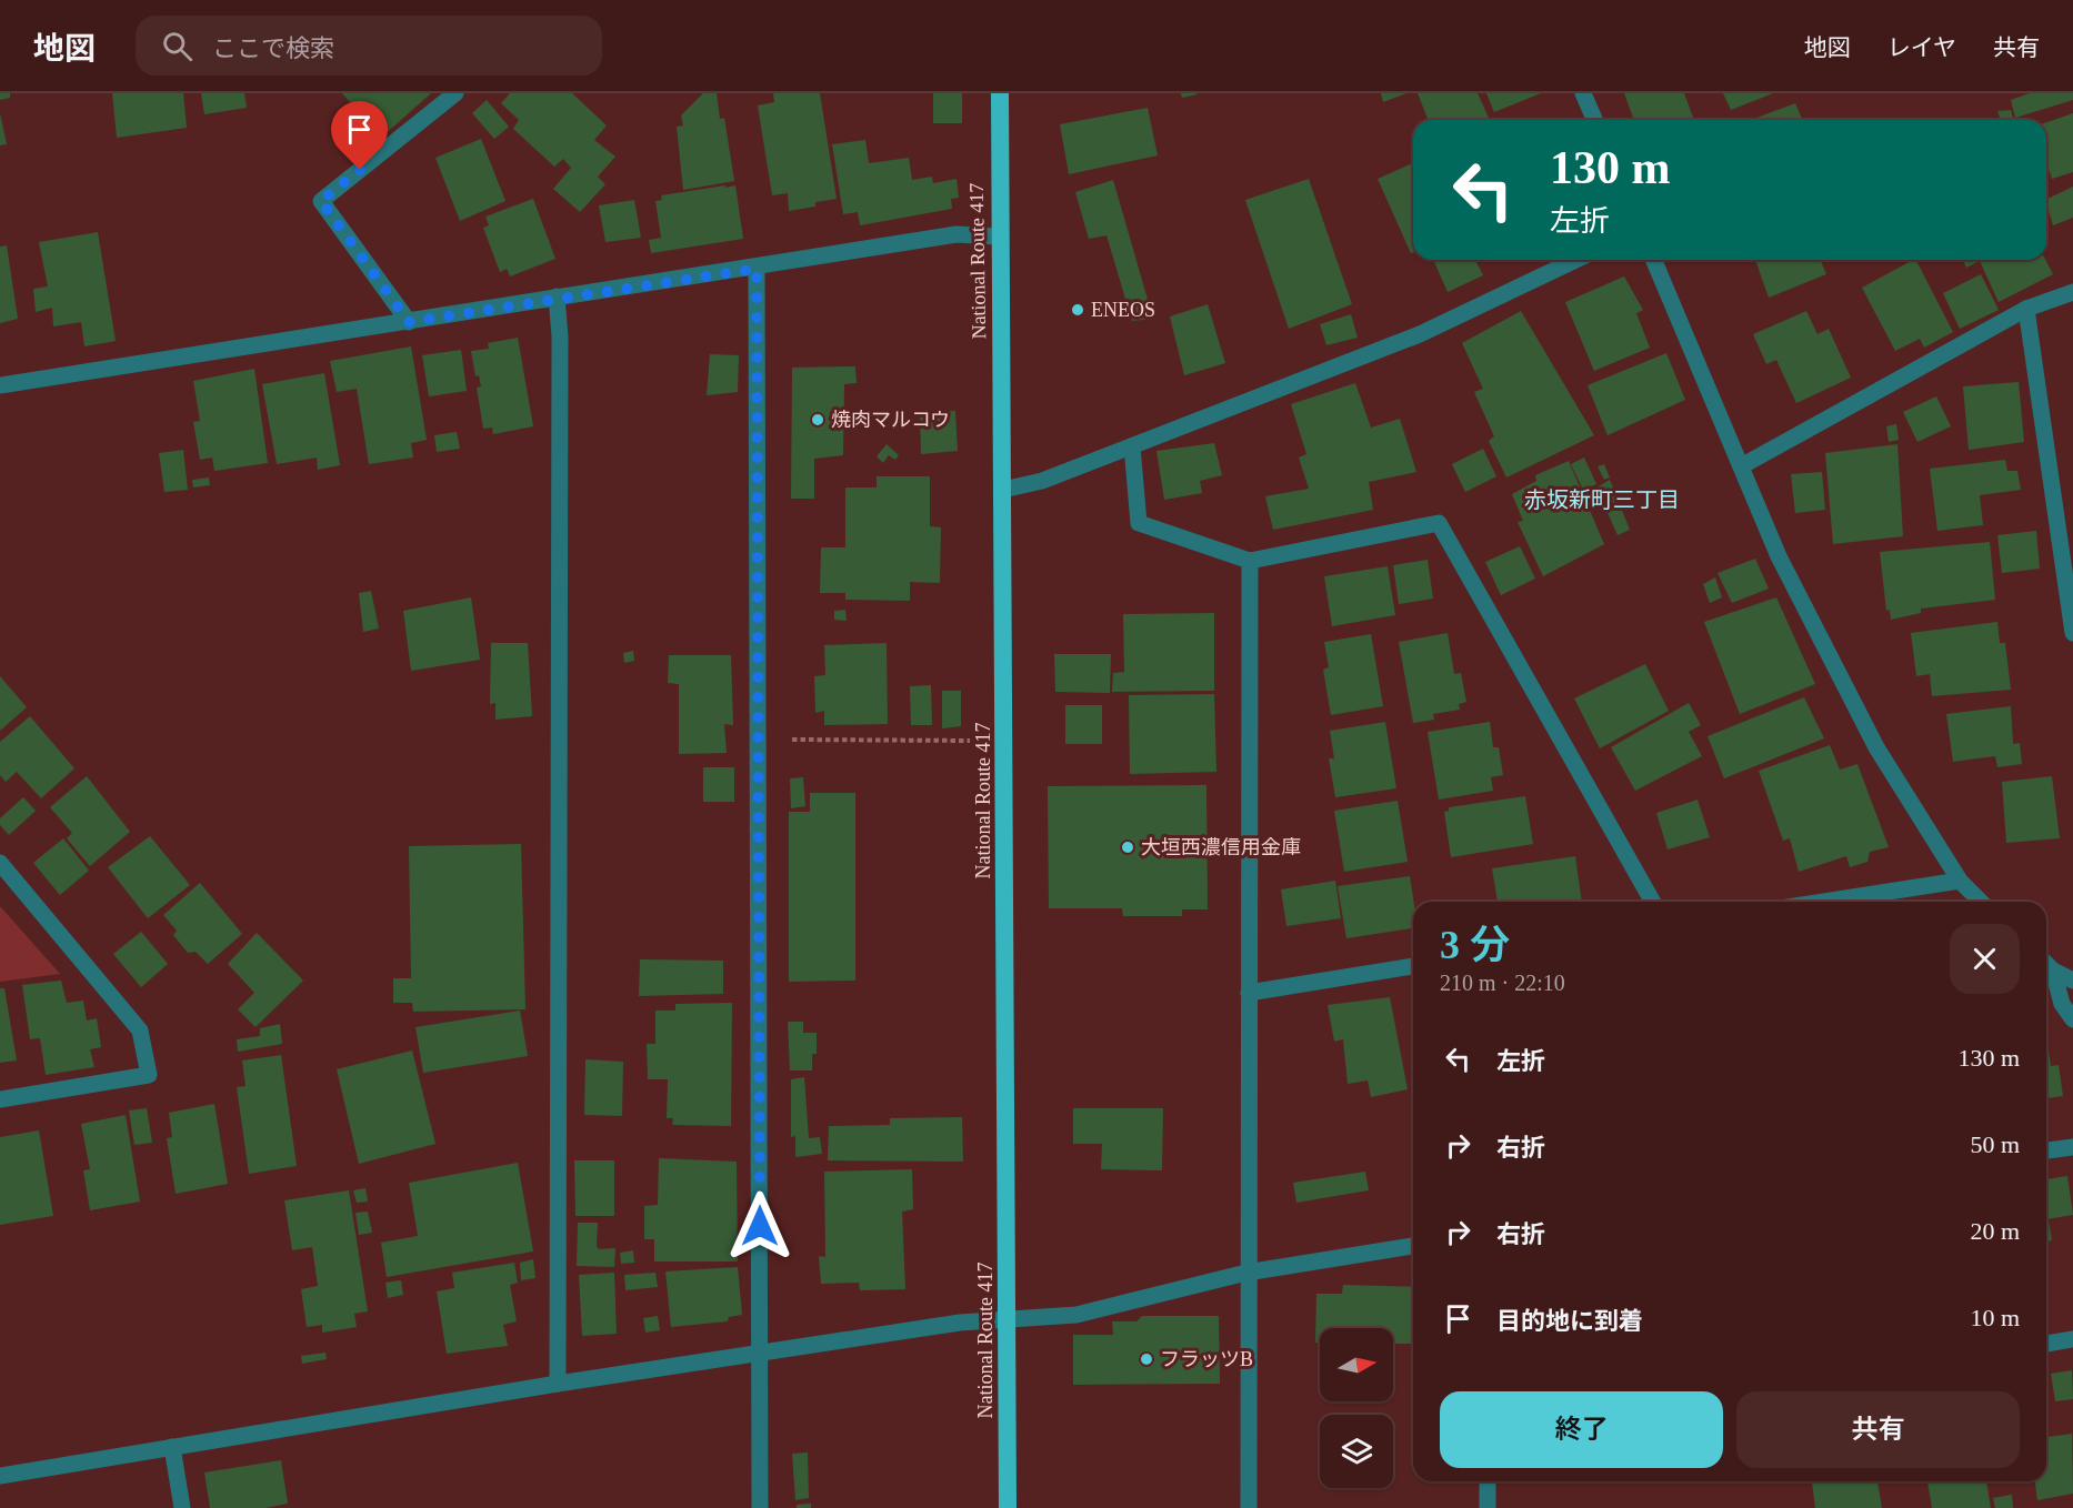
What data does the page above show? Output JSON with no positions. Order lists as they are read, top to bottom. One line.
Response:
{"streets":{"highway":["National Route 417"]},"districts":["赤坂新町三丁目"],"places":["ENEOS","焼肉マルコウ","大垣西濃信用金庫","フラッツB"],"north":"right","page":{"header":"地図","search":"ここで検索","nav":["地図","レイヤ","共有"],"turn":["130 m","左折"],"heading":["3 分","210 m · 22:10"],"list":[{"name":"左折","value":"130 m"},{"name":"右折","value":"50 m"},{"name":"右折","value":"20 m"},{"name":"目的地に到着","value":"10 m"}],"buttons":["終了","共有"]}}
